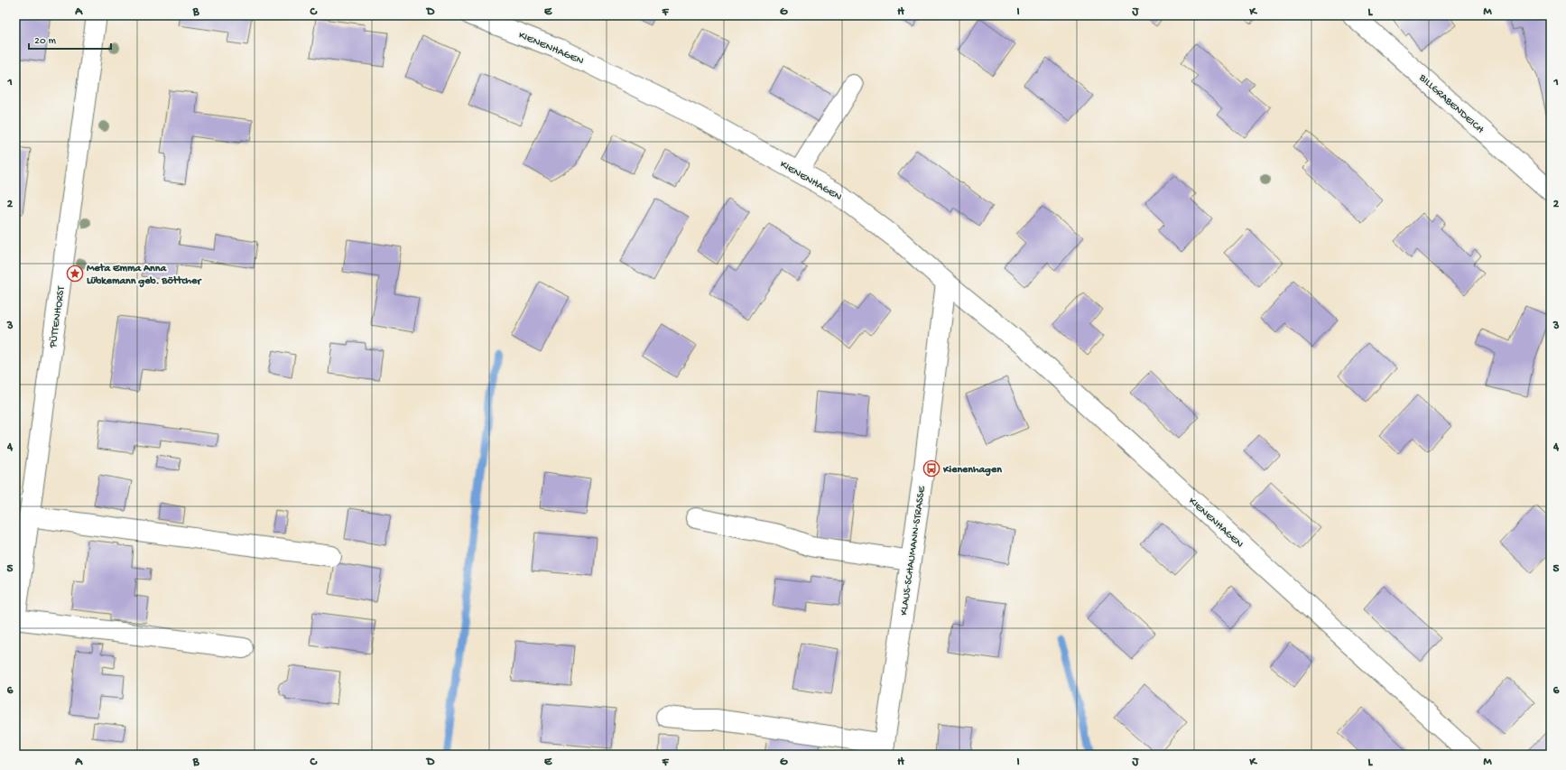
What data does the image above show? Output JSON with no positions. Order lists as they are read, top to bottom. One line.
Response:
{"streets":{"street":["KIENENHAGEN","BILLGRABENDEICH","PÜTTENHORST","KLAUS-SCHAUMANN-STRASSE"]},"crossings":[["KIENENHAGEN","KLAUS-SCHAUMANN-STRASSE"]],"places":{"place":["Meta Emma Anna Lübkemann geb. Böttcher"],"bus stop":["Kienenhagen"]},"scale_bar":"20 m","grid":{"columns":["A","B","C","D","E","F","G","H","I","J","K","L","M"],"rows":["1","2","3","4","5","6"]}}
